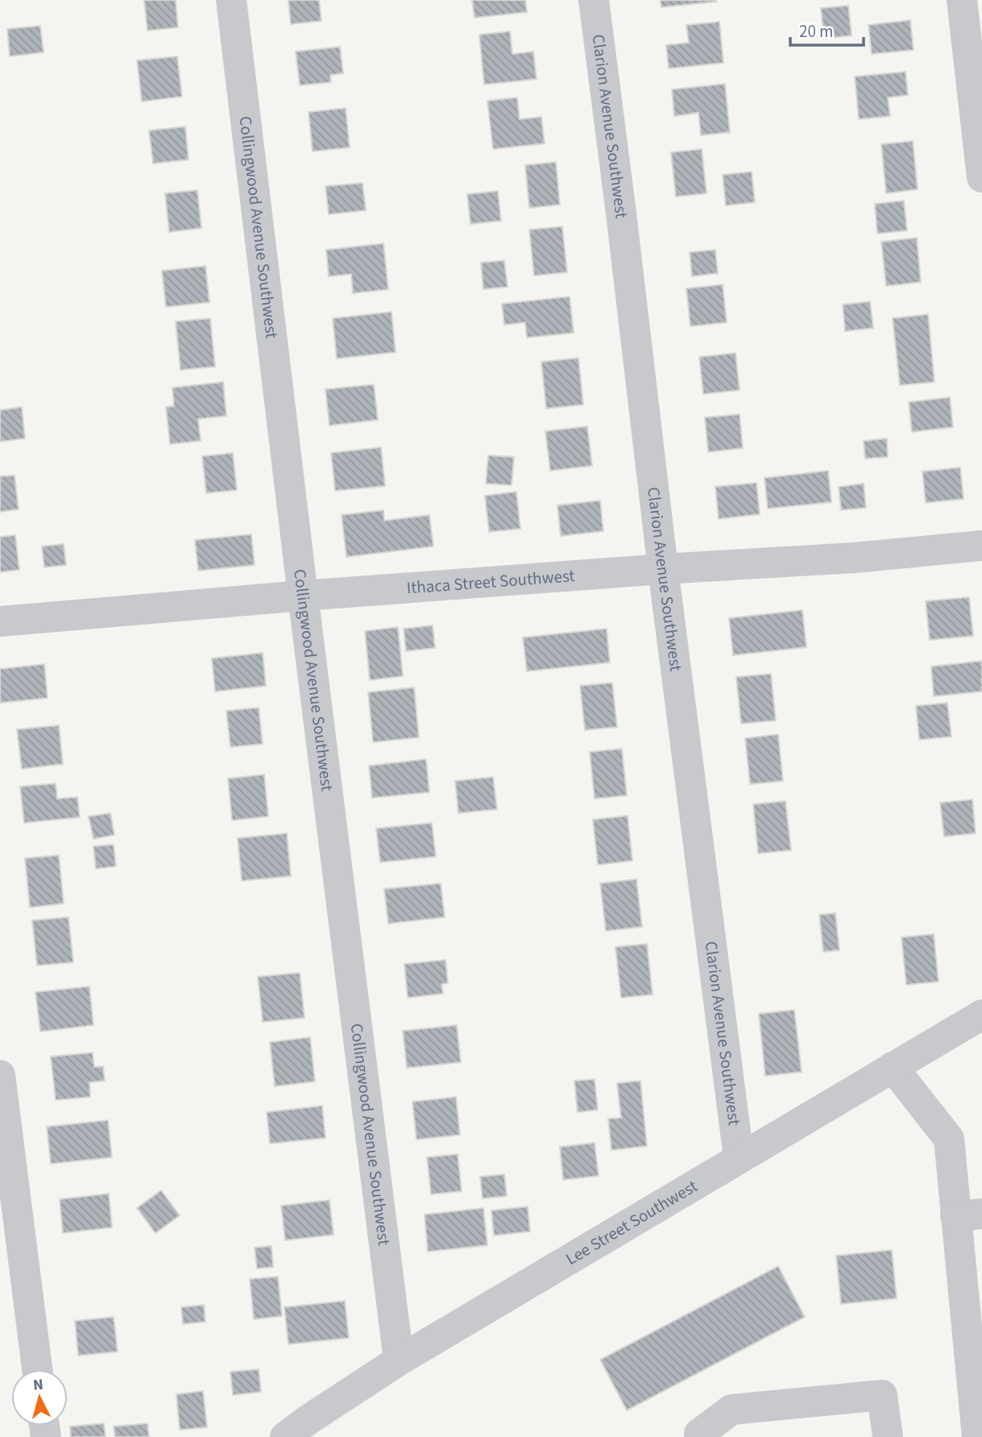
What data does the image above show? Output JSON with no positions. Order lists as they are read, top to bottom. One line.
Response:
{"streets":{"street":["Clarion Avenue Southwest","Collingwood Avenue Southwest","Ithaca Street Southwest","Lee Street Southwest"]},"crossings":[["Clarion Avenue Southwest","Ithaca Street Southwest"],["Clarion Avenue Southwest","Lee Street Southwest"],["Collingwood Avenue Southwest","Ithaca Street Southwest"],["Collingwood Avenue Southwest","Lee Street Southwest"]],"scale_bar":"20 m","north":"top"}
